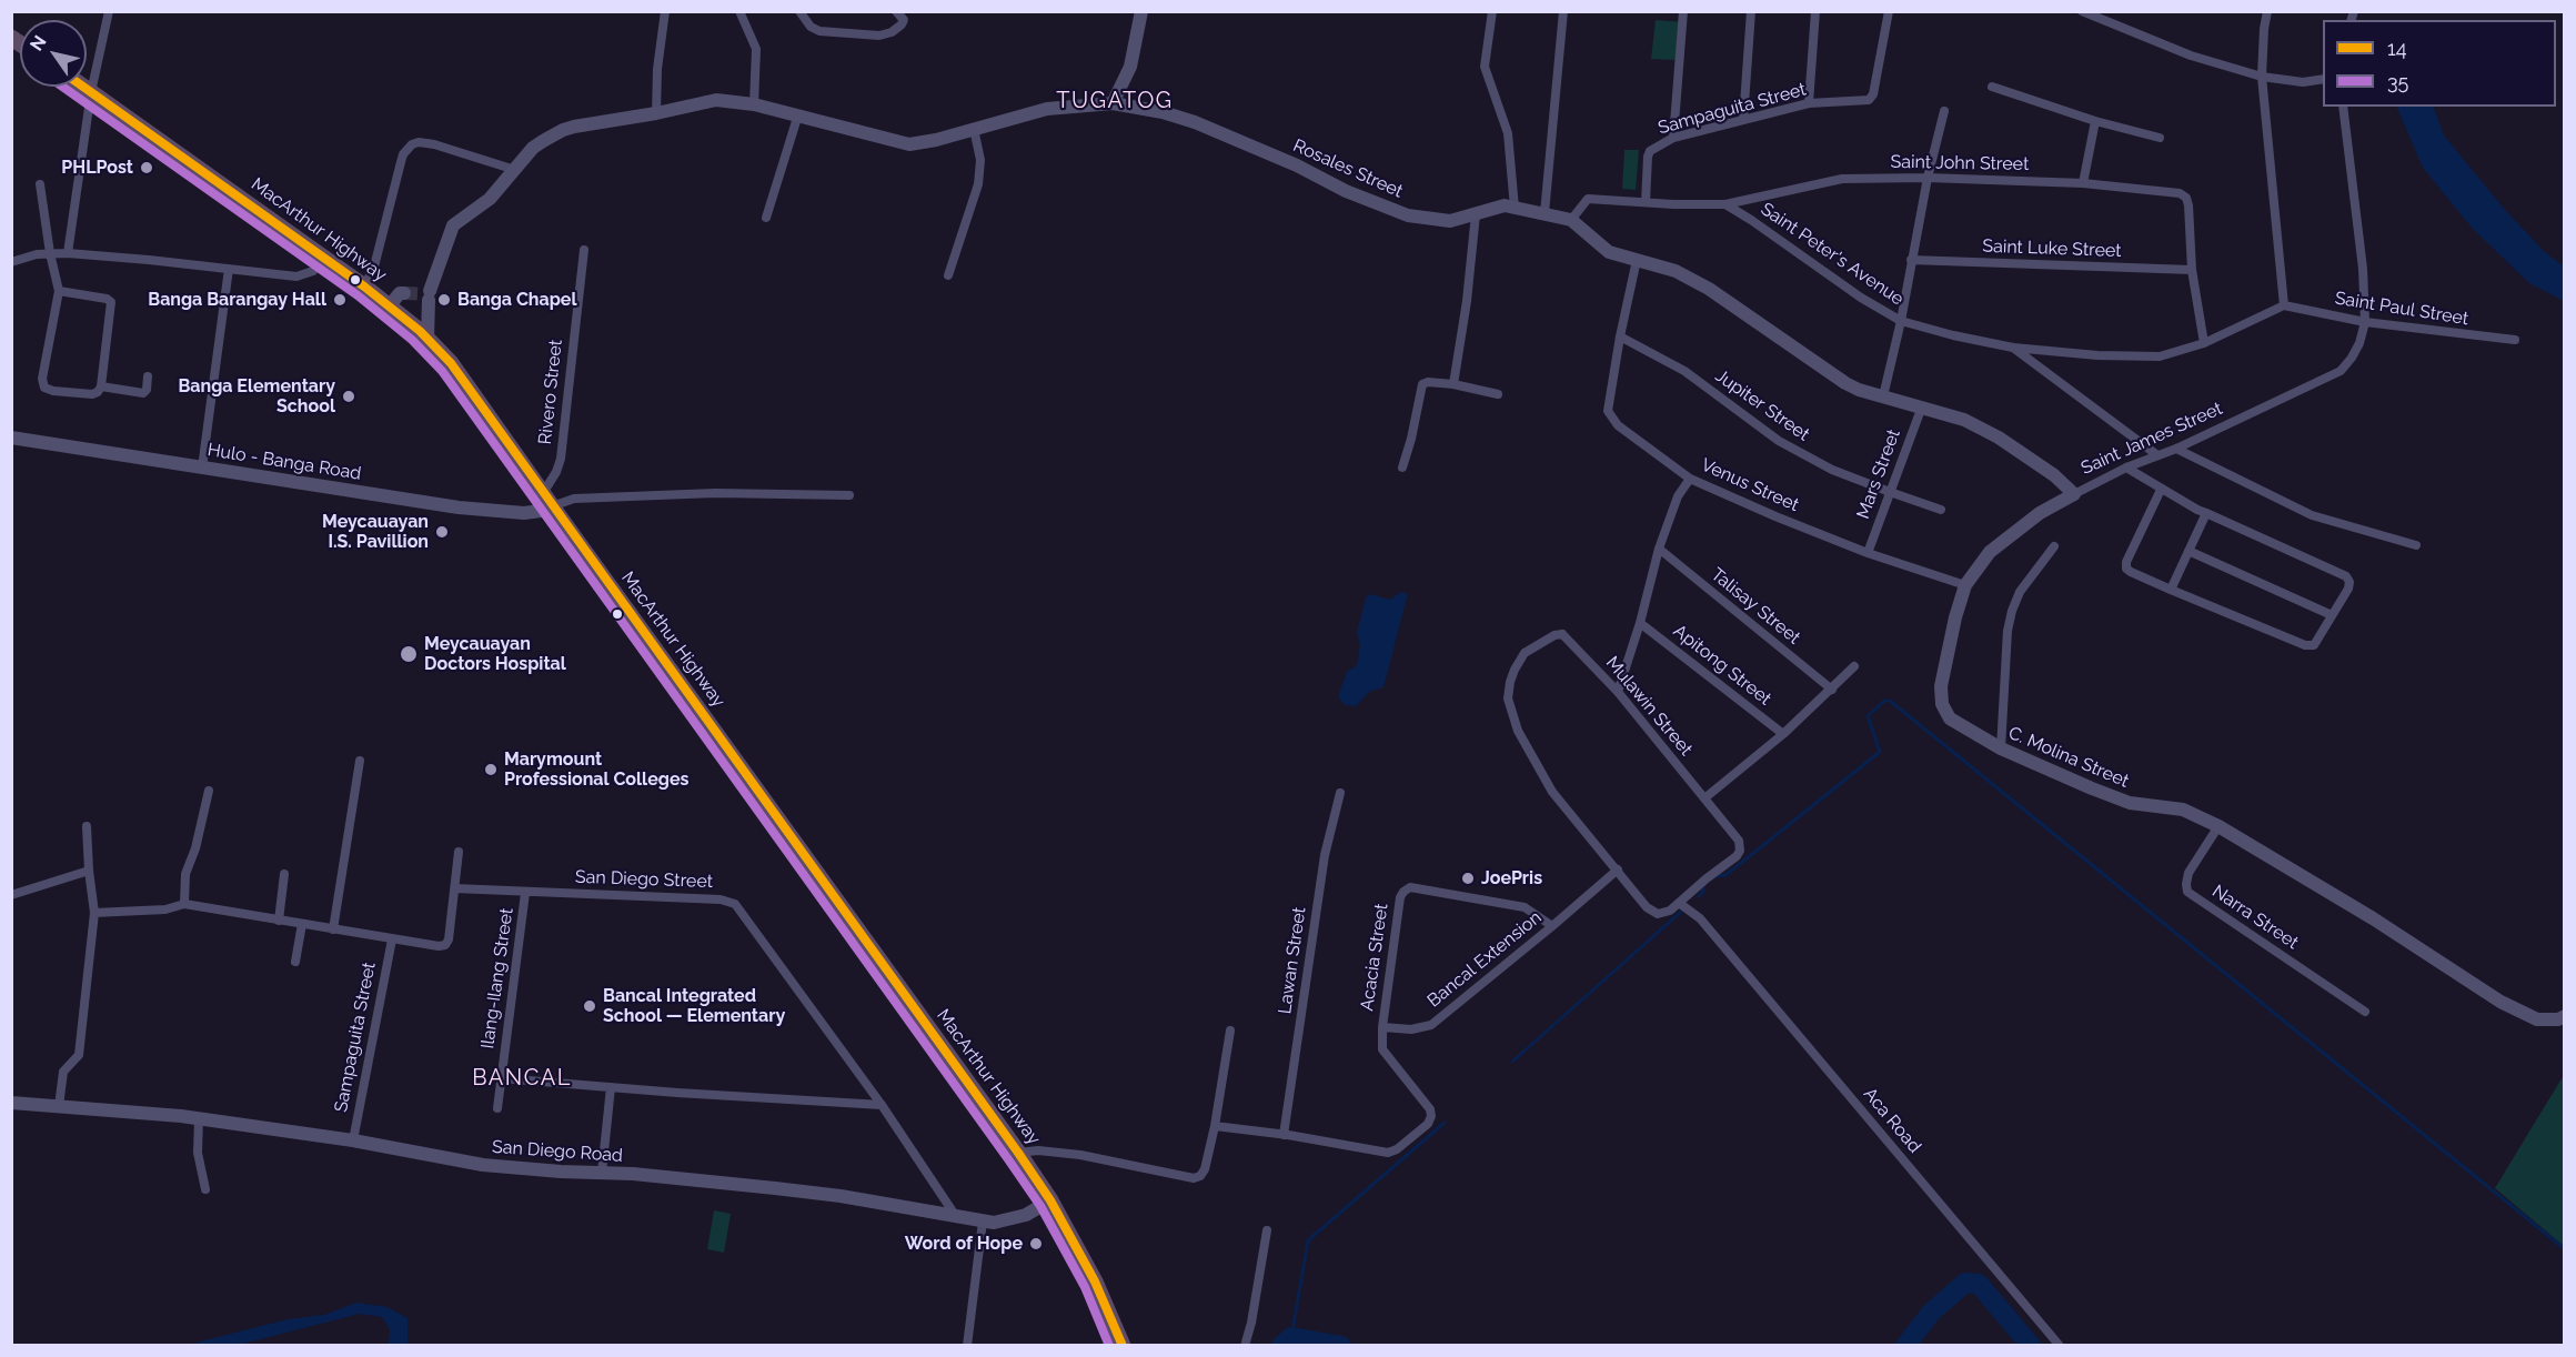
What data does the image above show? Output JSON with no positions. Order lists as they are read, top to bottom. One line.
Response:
{"streets":{"highway":["MacArthur Highway"],"street":["Sampaguita Street","Saint John Street","Rosales Street","Saint Luke Street","Saint Peter's Avenue","Saint Paul Street","Rivero Street","Jupiter Street","Saint James Street","Hulo - Banga Road","Mars Street","Venus Street","Talisay Street","Apitong Street","Mulawin Street","C. Molina Street","San Diego Street","Narra Street","Acacia Street","Bancal Extension","Lawan Street","Ilang-Ilang Street","Aca Road","San Diego Road"]},"crossings":[["Sampaguita Street","San Diego Road"],["Saint John Street","Saint Luke Street"],["Saint John Street","Saint Peter's Avenue"],["Rosales Street","MacArthur Highway"],["Rosales Street","Saint James Street"],["MacArthur Highway","Rivero Street"],["MacArthur Highway","Hulo - Banga Road"],["MacArthur Highway","San Diego Road"],["Saint Peter's Avenue","Saint Paul Street"],["Saint Paul Street","Saint James Street"],["Rivero Street","Hulo - Banga Road"],["Jupiter Street","Mars Street"],["Jupiter Street","Venus Street"],["Saint James Street","Mars Street"],["Saint James Street","Venus Street"],["Saint James Street","C. Molina Street"],["Mars Street","Venus Street"],["Venus Street","C. Molina Street"],["Mulawin Street","Bancal Extension"],["C. Molina Street","Narra Street"],["San Diego Street","Ilang-Ilang Street"],["San Diego Street","San Diego Road"],["Acacia Street","Bancal Extension"]],"districts":["TUGATOG","BANCAL"],"places":["PHLPost","Banga Barangay Hall","Banga Chapel","Banga Elementary School","Meycauayan I.S. Pavillion","Meycauayan Doctors Hospital","Marymount Professional Colleges","JoePris","Bancal Integrated School — Elementary","Word of Hope"],"lines":["transit line 14","transit line 35"],"legend":["14","35"],"north":"top left"}
